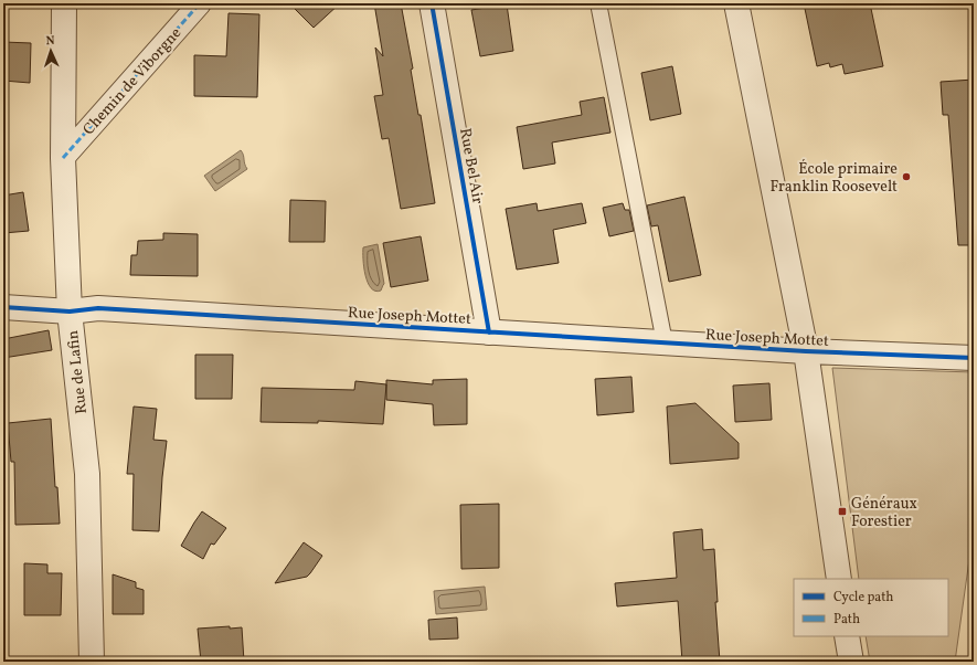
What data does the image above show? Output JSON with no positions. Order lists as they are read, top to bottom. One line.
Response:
{"streets":{"street":["Chemin de Viborgne","Rue Bel Air","Rue Joseph Mottet","Rue de Lafin"]},"crossings":[["Chemin de Viborgne","Rue de Lafin"],["Rue Bel Air","Rue Joseph Mottet"],["Rue Joseph Mottet","Rue de Lafin"]],"places":{"other":["École primaire Franklin Roosevelt"],"transit":["Généraux Forestier"]},"legend":["Cycle path","Path"],"north":"top"}
